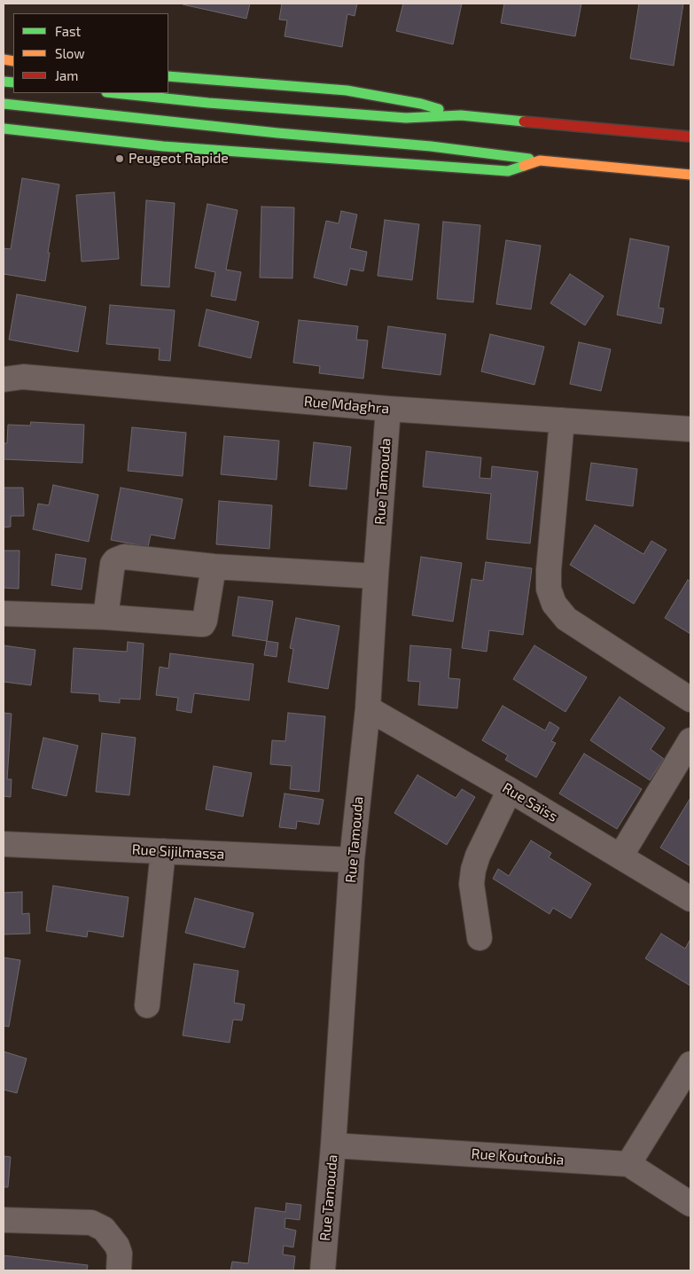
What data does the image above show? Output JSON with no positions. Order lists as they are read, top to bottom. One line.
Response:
{"streets":{"street":["Rue Mdaghra","Rue Tamouda","Rue Saïss","Rue Sijilmassa","Rue Koutoubia"]},"crossings":[["Rue Mdaghra","Rue Tamouda"],["Rue Tamouda","Rue Saïss"],["Rue Tamouda","Rue Sijilmassa"],["Rue Tamouda","Rue Koutoubia"]],"places":["Peugeot Rapide"],"legend":["Fast","Slow","Jam"]}
